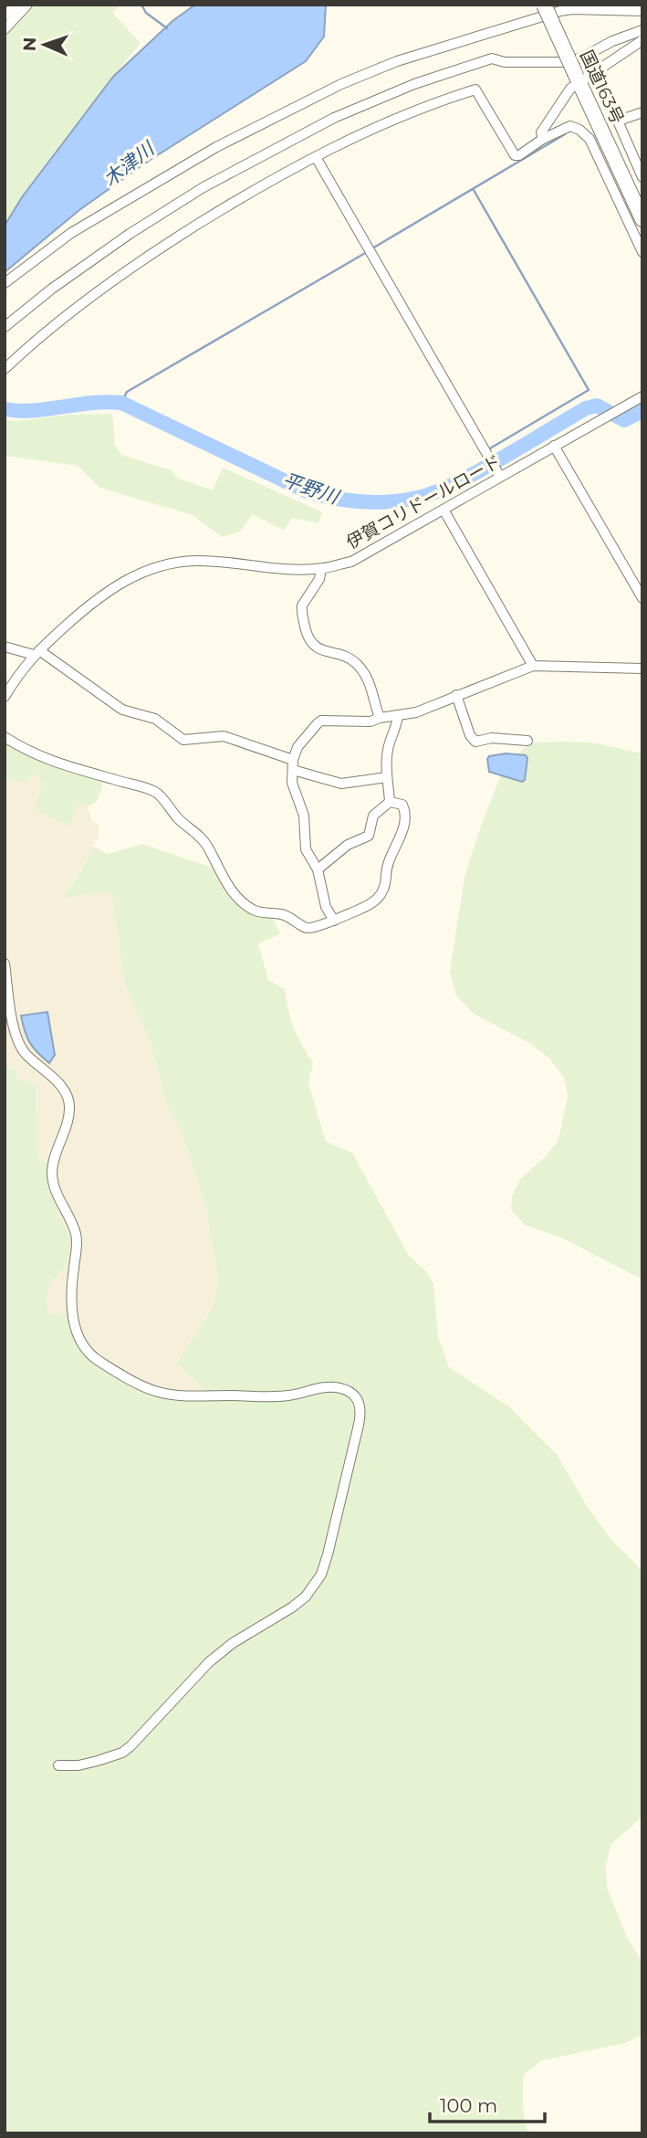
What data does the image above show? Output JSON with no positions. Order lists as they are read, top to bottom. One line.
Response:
{"streets":{"highway":["国道163号"],"street":["伊賀コリドールロード"]},"water":["木津川","平野川"],"scale_bar":"100 m","north":"left"}
